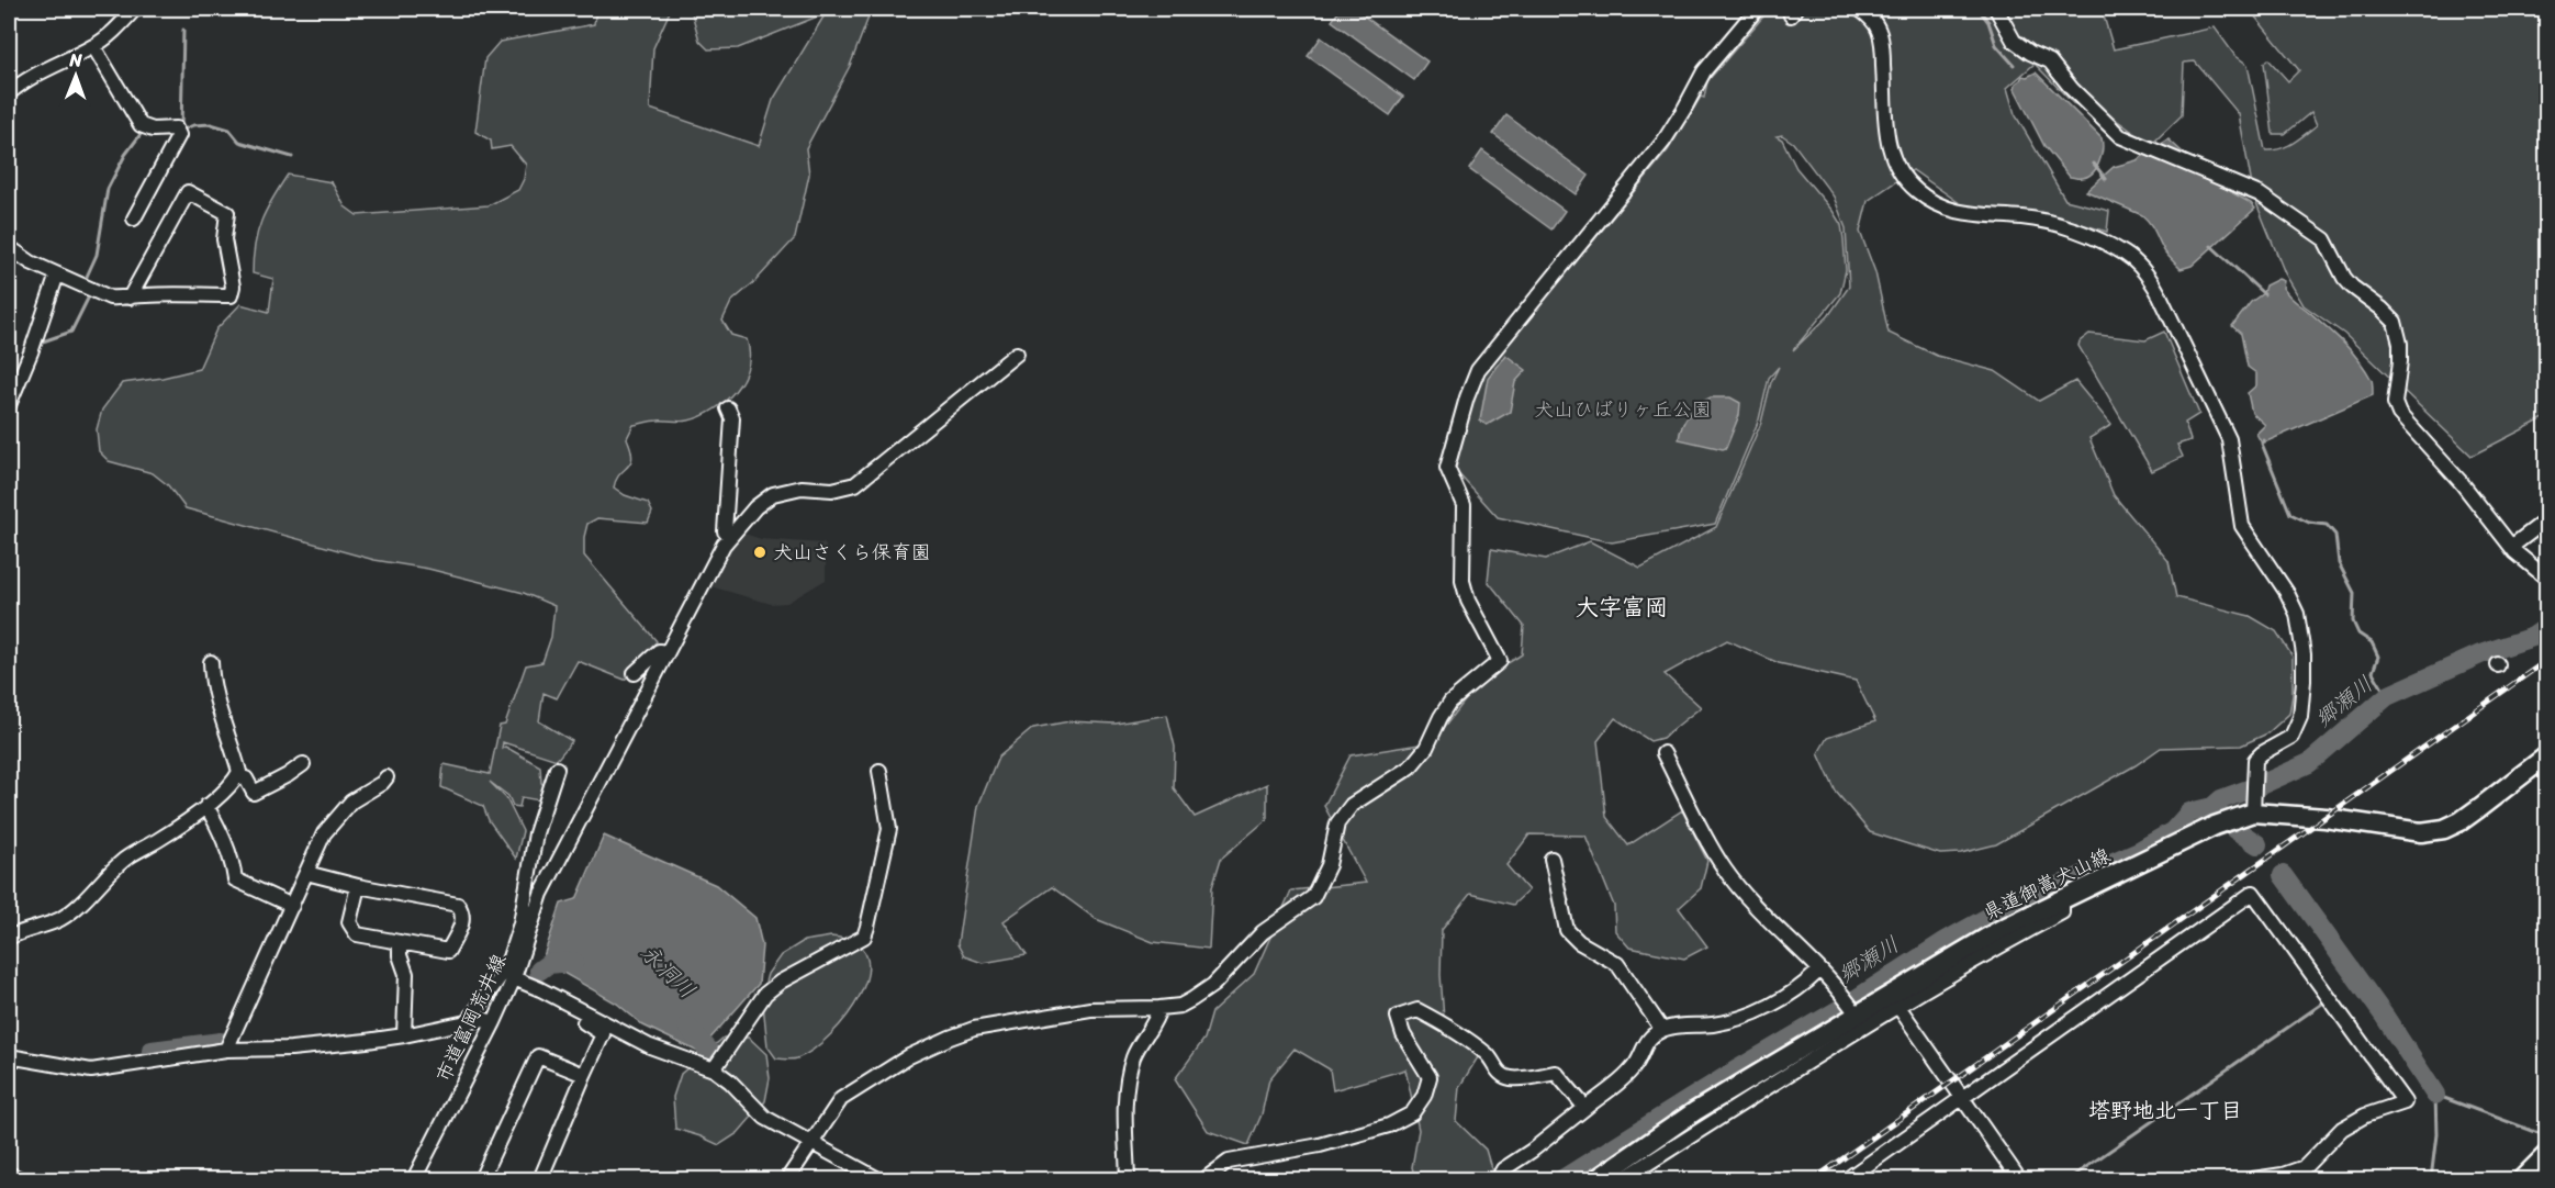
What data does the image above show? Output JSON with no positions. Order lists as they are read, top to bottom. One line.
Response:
{"streets":{"main road":["県道御嵩犬山線"],"street":["市道富岡荒井線"]},"districts":["大字富岡","塔野地北一丁目"],"water":["郷瀬川","永洞川"],"parks":["犬山ひばりヶ丘公園"],"places":["犬山さくら保育園"],"north":"top"}
